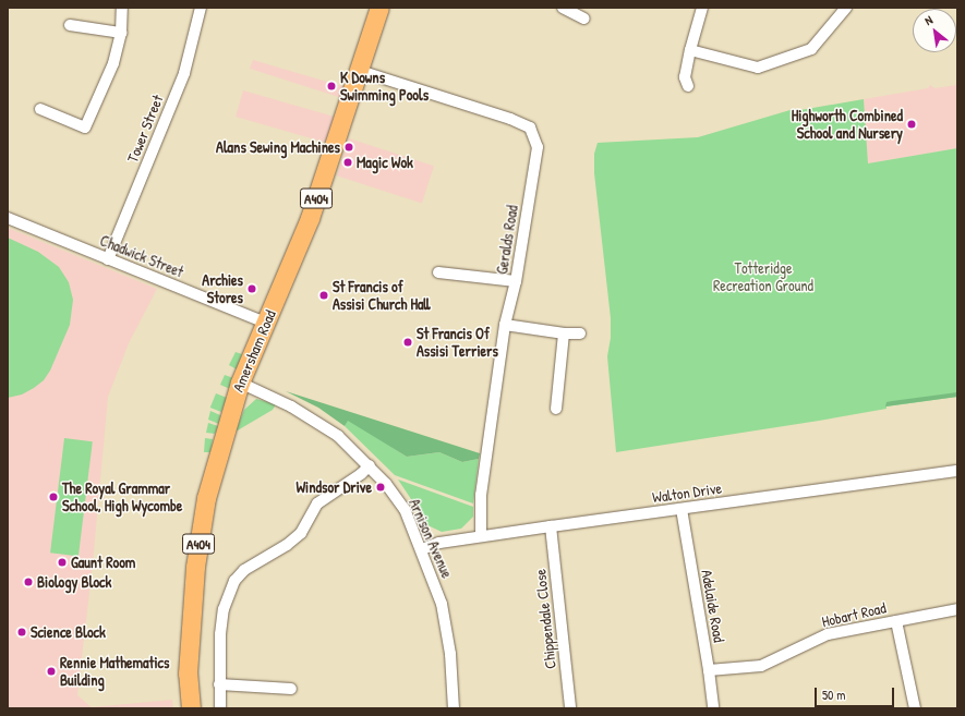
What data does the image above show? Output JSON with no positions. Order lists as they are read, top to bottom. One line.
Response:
{"streets":{"main road":["A404","Amersham Road"],"street":["Tower Street","Geralds Road","Chadwick Street","Walton Drive","Arnison Avenue","Adelaide Road","Hobart Road","Chippendale Close"]},"crossings":[["Tower Street","Chadwick Street"],["Geralds Road","Amersham Road"],["Geralds Road","Walton Drive"],["Chadwick Street","Amersham Road"],["Amersham Road","Arnison Avenue"],["Walton Drive","Arnison Avenue"],["Walton Drive","Adelaide Road"],["Walton Drive","Chippendale Close"],["Adelaide Road","Hobart Road"]],"parks":["Totteridge Recreation Ground"],"places":["K Downs Swimming Pools","Highworth Combined School and Nursery","Alans Sewing Machines","Magic Wok","Archies Stores","St Francis of Assisi Church Hall","St Francis Of Assisi Terriers","Windsor Drive","The Royal Grammar School, High Wycombe","Gaunt Room","Biology Block","Science Block","Rennie Mathematics Building"],"scale_bar":"50 m","north":"top left"}
